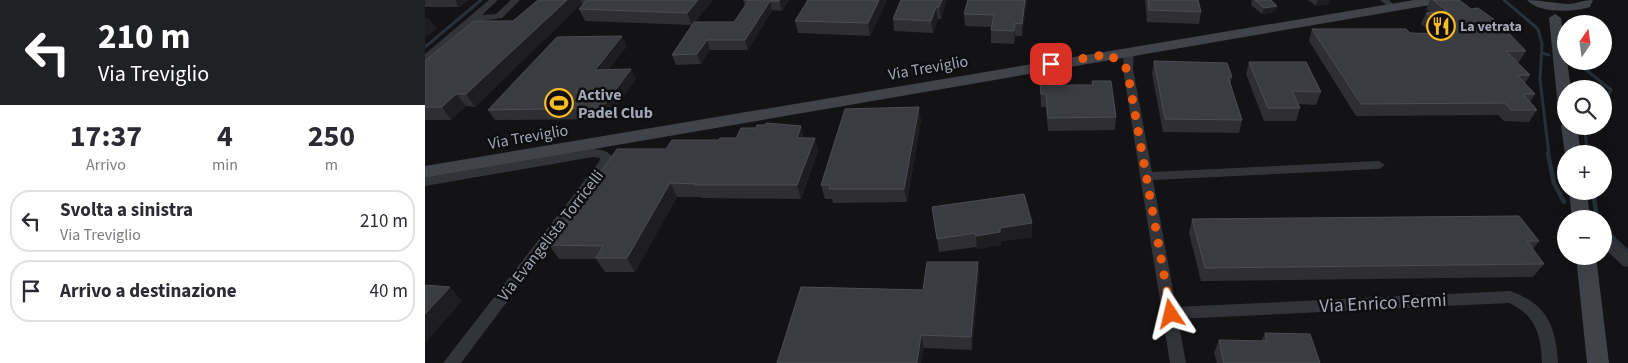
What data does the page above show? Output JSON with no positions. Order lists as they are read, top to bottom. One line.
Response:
{"streets":{"street":["Via Treviglio","Via Evangelista Torricelli","Via Enrico Fermi"]},"places":{"restaurant":["La vetrata"],"sports":["Active Padel Club"]},"north":"top","page":{"turn":["210 m","Via Treviglio"],"map_buttons":["+","−"],"eta":["17:37","Arrivo","4","min","250","m"],"list":[{"name":"Svolta a sinistra","note":"Via Treviglio","value":"210 m"},{"name":"Arrivo a destinazione","value":"40 m"}]}}
